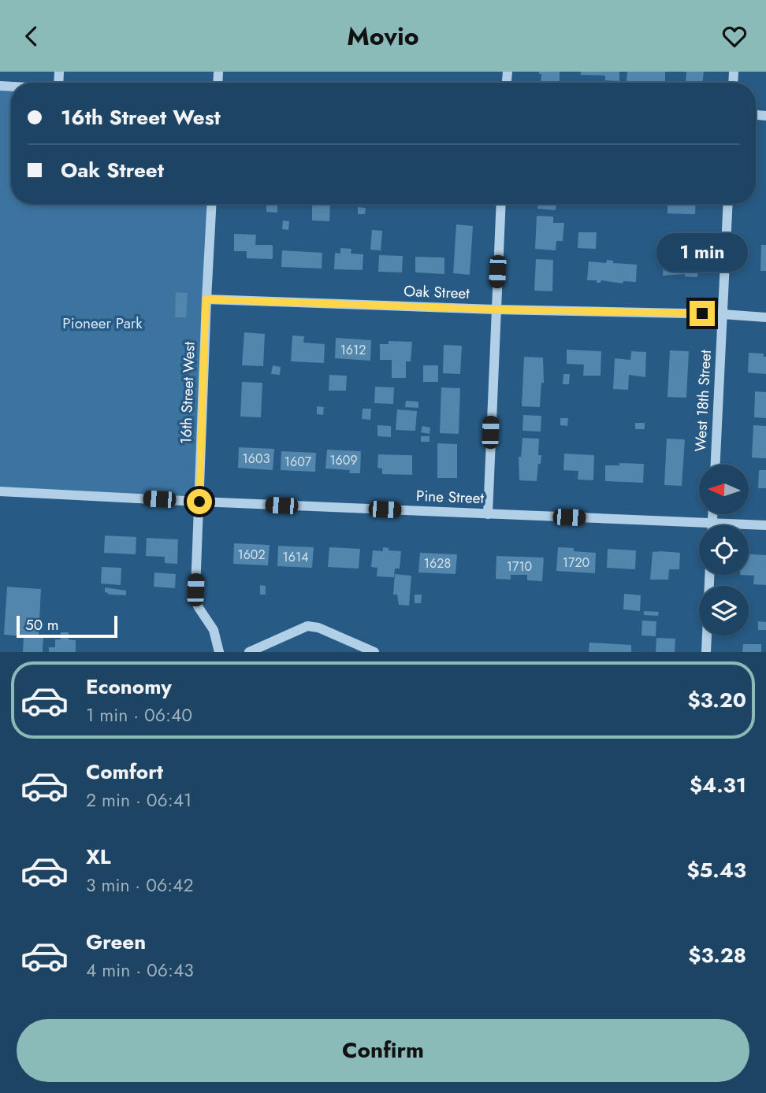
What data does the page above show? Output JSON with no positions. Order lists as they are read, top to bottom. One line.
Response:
{"streets":{"street":["Oak Street","16th Street West","West 18th Street","Pine Street"]},"crossings":[["Oak Street","16th Street West"],["Oak Street","West 18th Street"],["16th Street West","Pine Street"]],"parks":["Pioneer Park"],"house_numbers":["1612","1603","1609","1607","1602","1614","1720","1628","1710"],"scale_bar":"50 m","north":"left","page":{"header":"Movio","banner":["16th Street West","Oak Street"],"bubble":"1 min","scale":"50 m","list":[{"name":"Economy","note":"1 min · 06:40","value":"$3.20"},{"name":"Comfort","note":"2 min · 06:41","value":"$4.31"},{"name":"XL","note":"3 min · 06:42","value":"$5.43"},{"name":"Green","note":"4 min · 06:43","value":"$3.28"}],"buttons":"Confirm"}}
